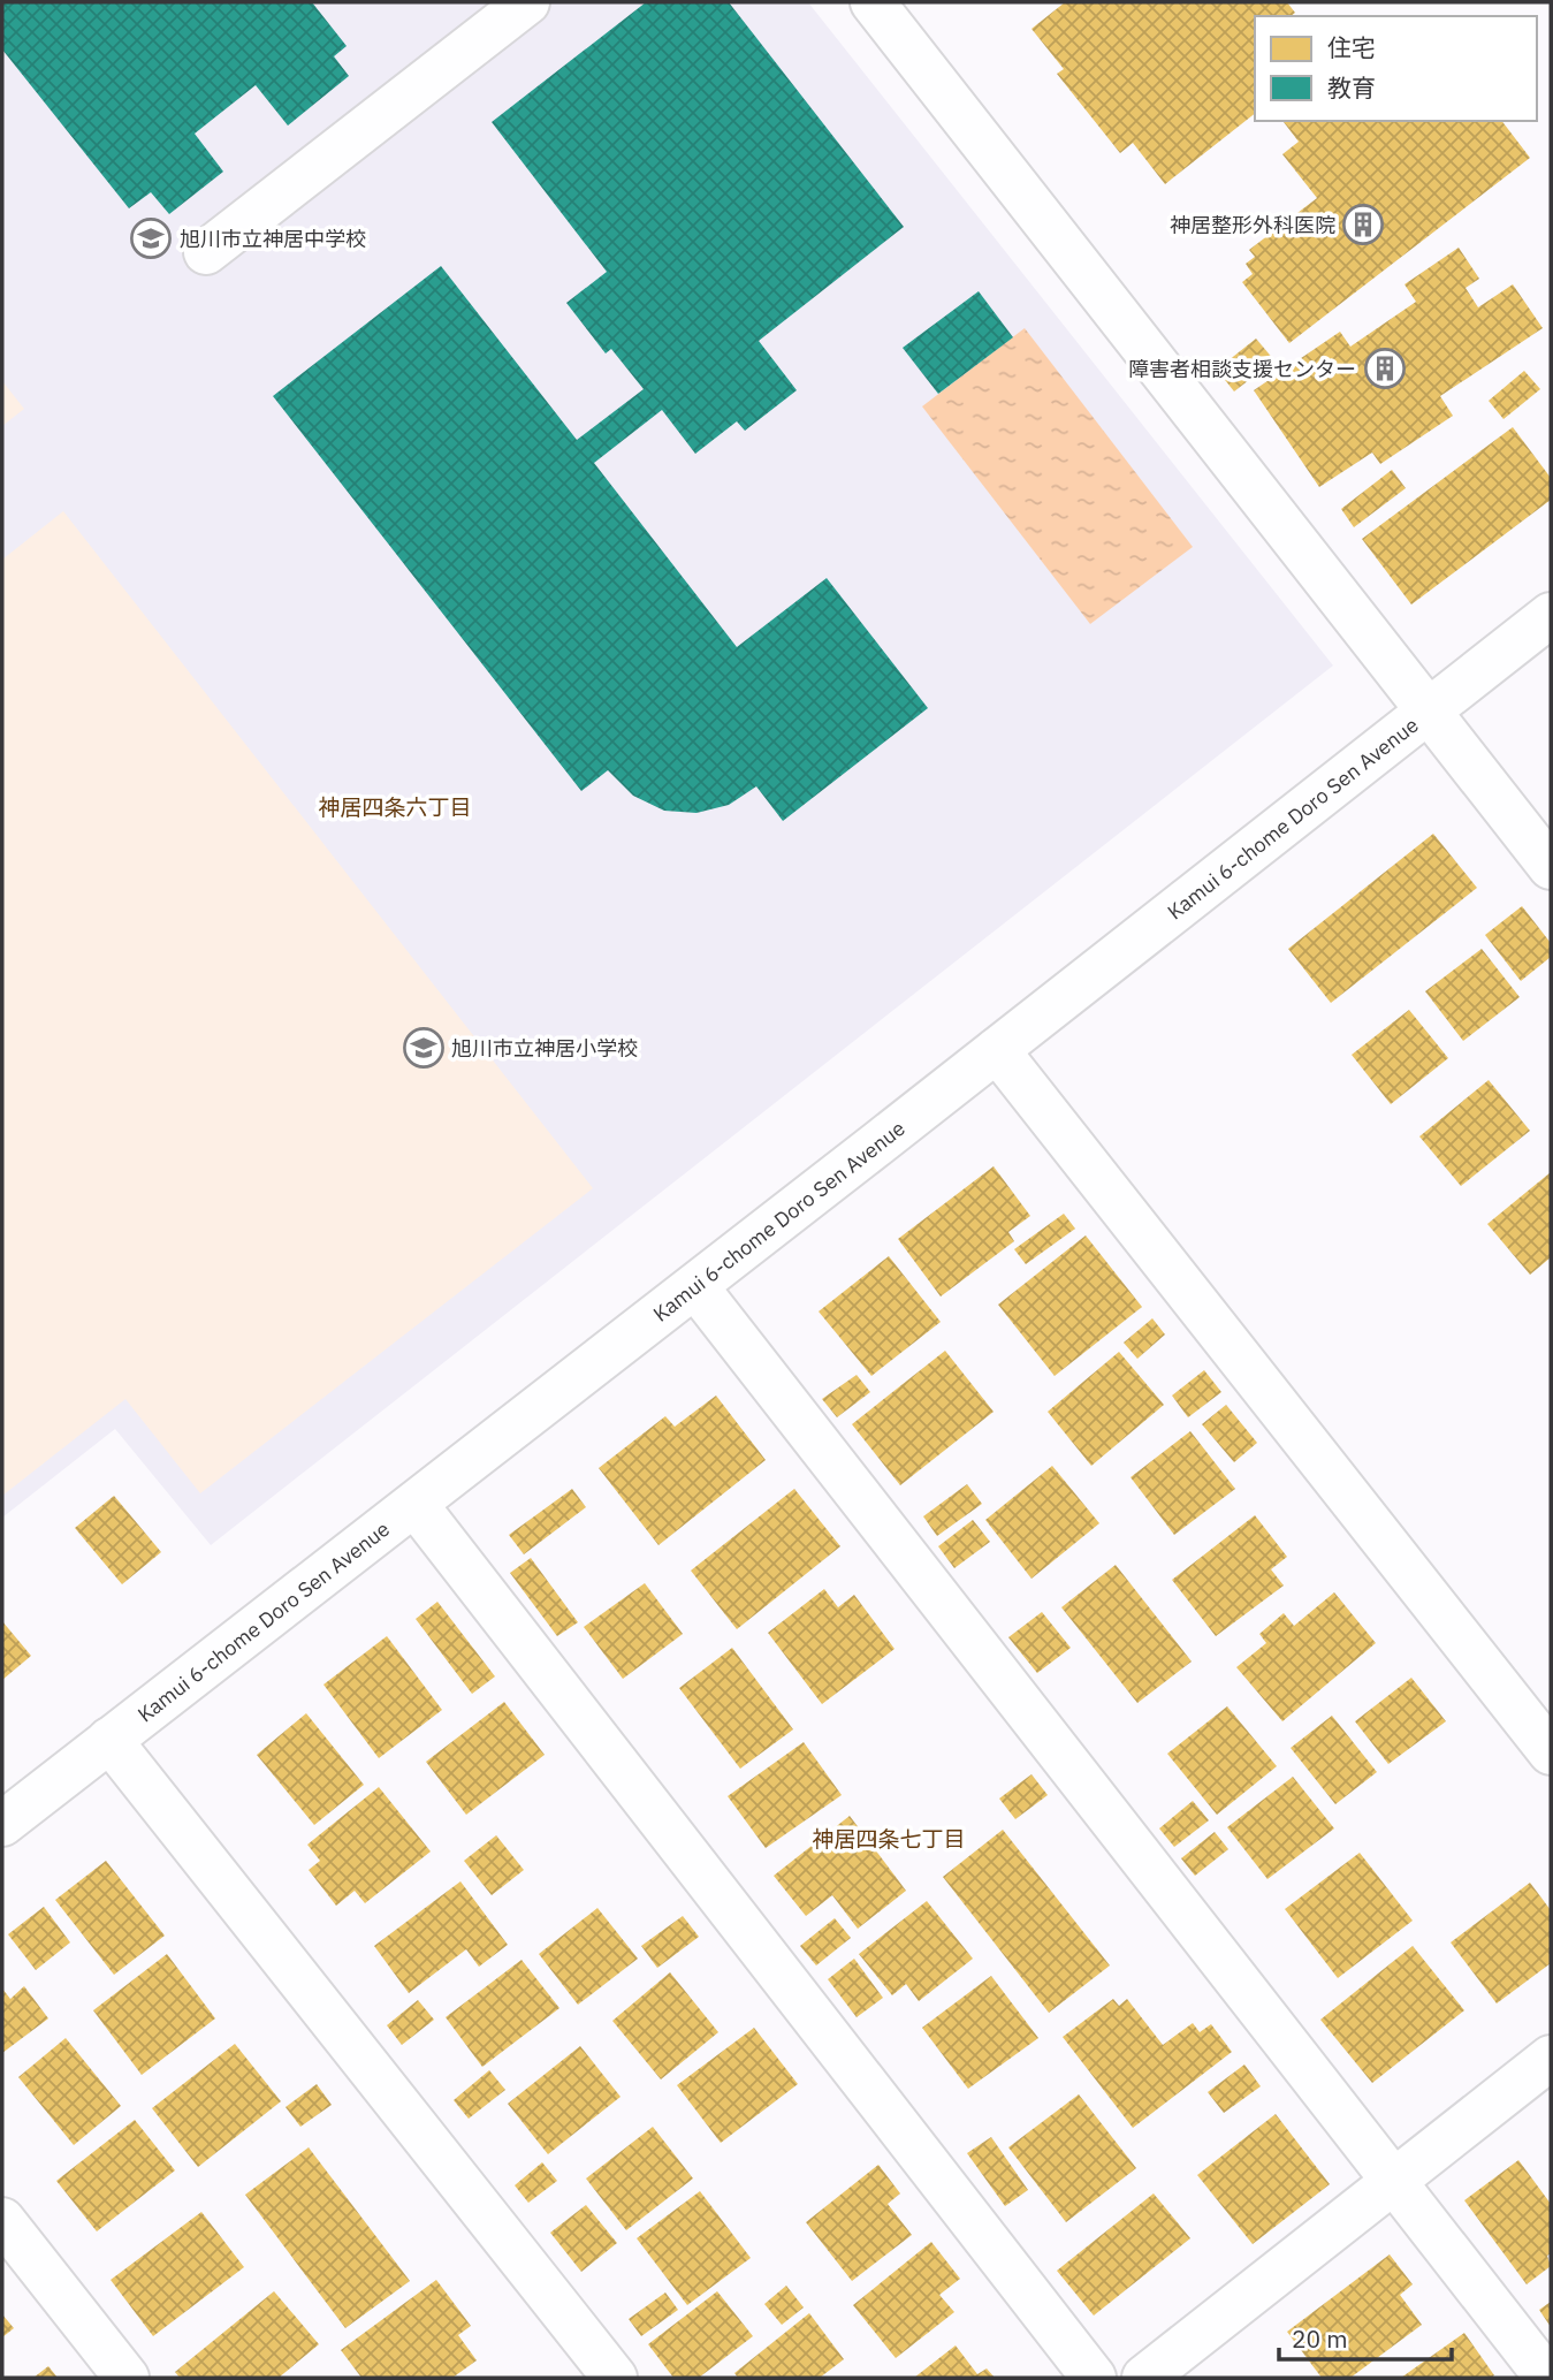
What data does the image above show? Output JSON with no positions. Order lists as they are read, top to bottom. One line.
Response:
{"streets":{"street":["Kamui 6-chome Doro Sen Avenue"]},"districts":["神居四条六丁目","神居四条七丁目"],"places":{"building":["神居整形外科医院","障害者相談支援センター"],"school or university":["旭川市立神居中学校","旭川市立神居小学校"]},"legend":["住宅","教育"],"scale_bar":"20 m"}
